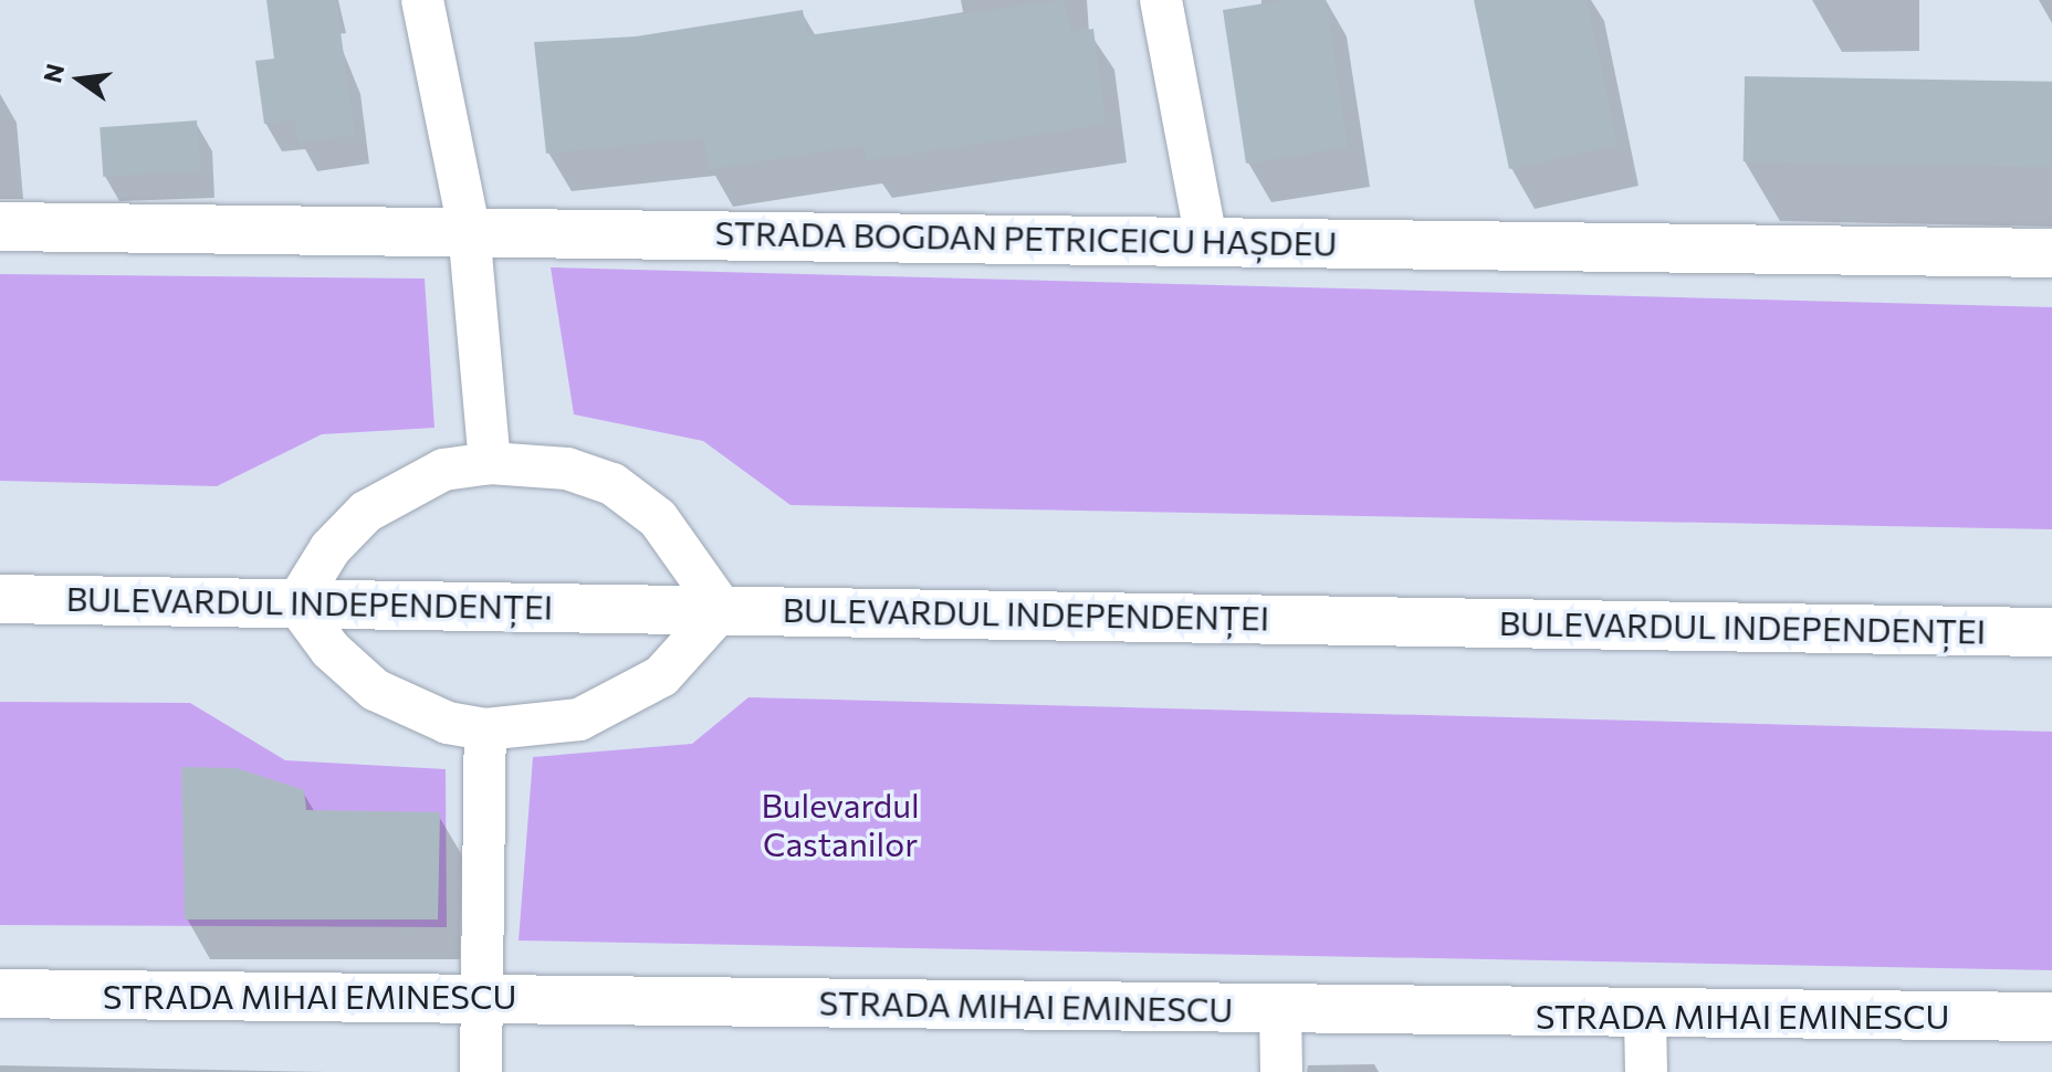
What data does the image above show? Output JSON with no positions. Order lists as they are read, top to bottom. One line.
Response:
{"streets":{"street":["STRADA BOGDAN PETRICEICU HAȘDEU","BULEVARDUL INDEPENDENȚEI","STRADA MIHAI EMINESCU"]},"parks":["Bulevardul Castanilor"],"north":"left"}
